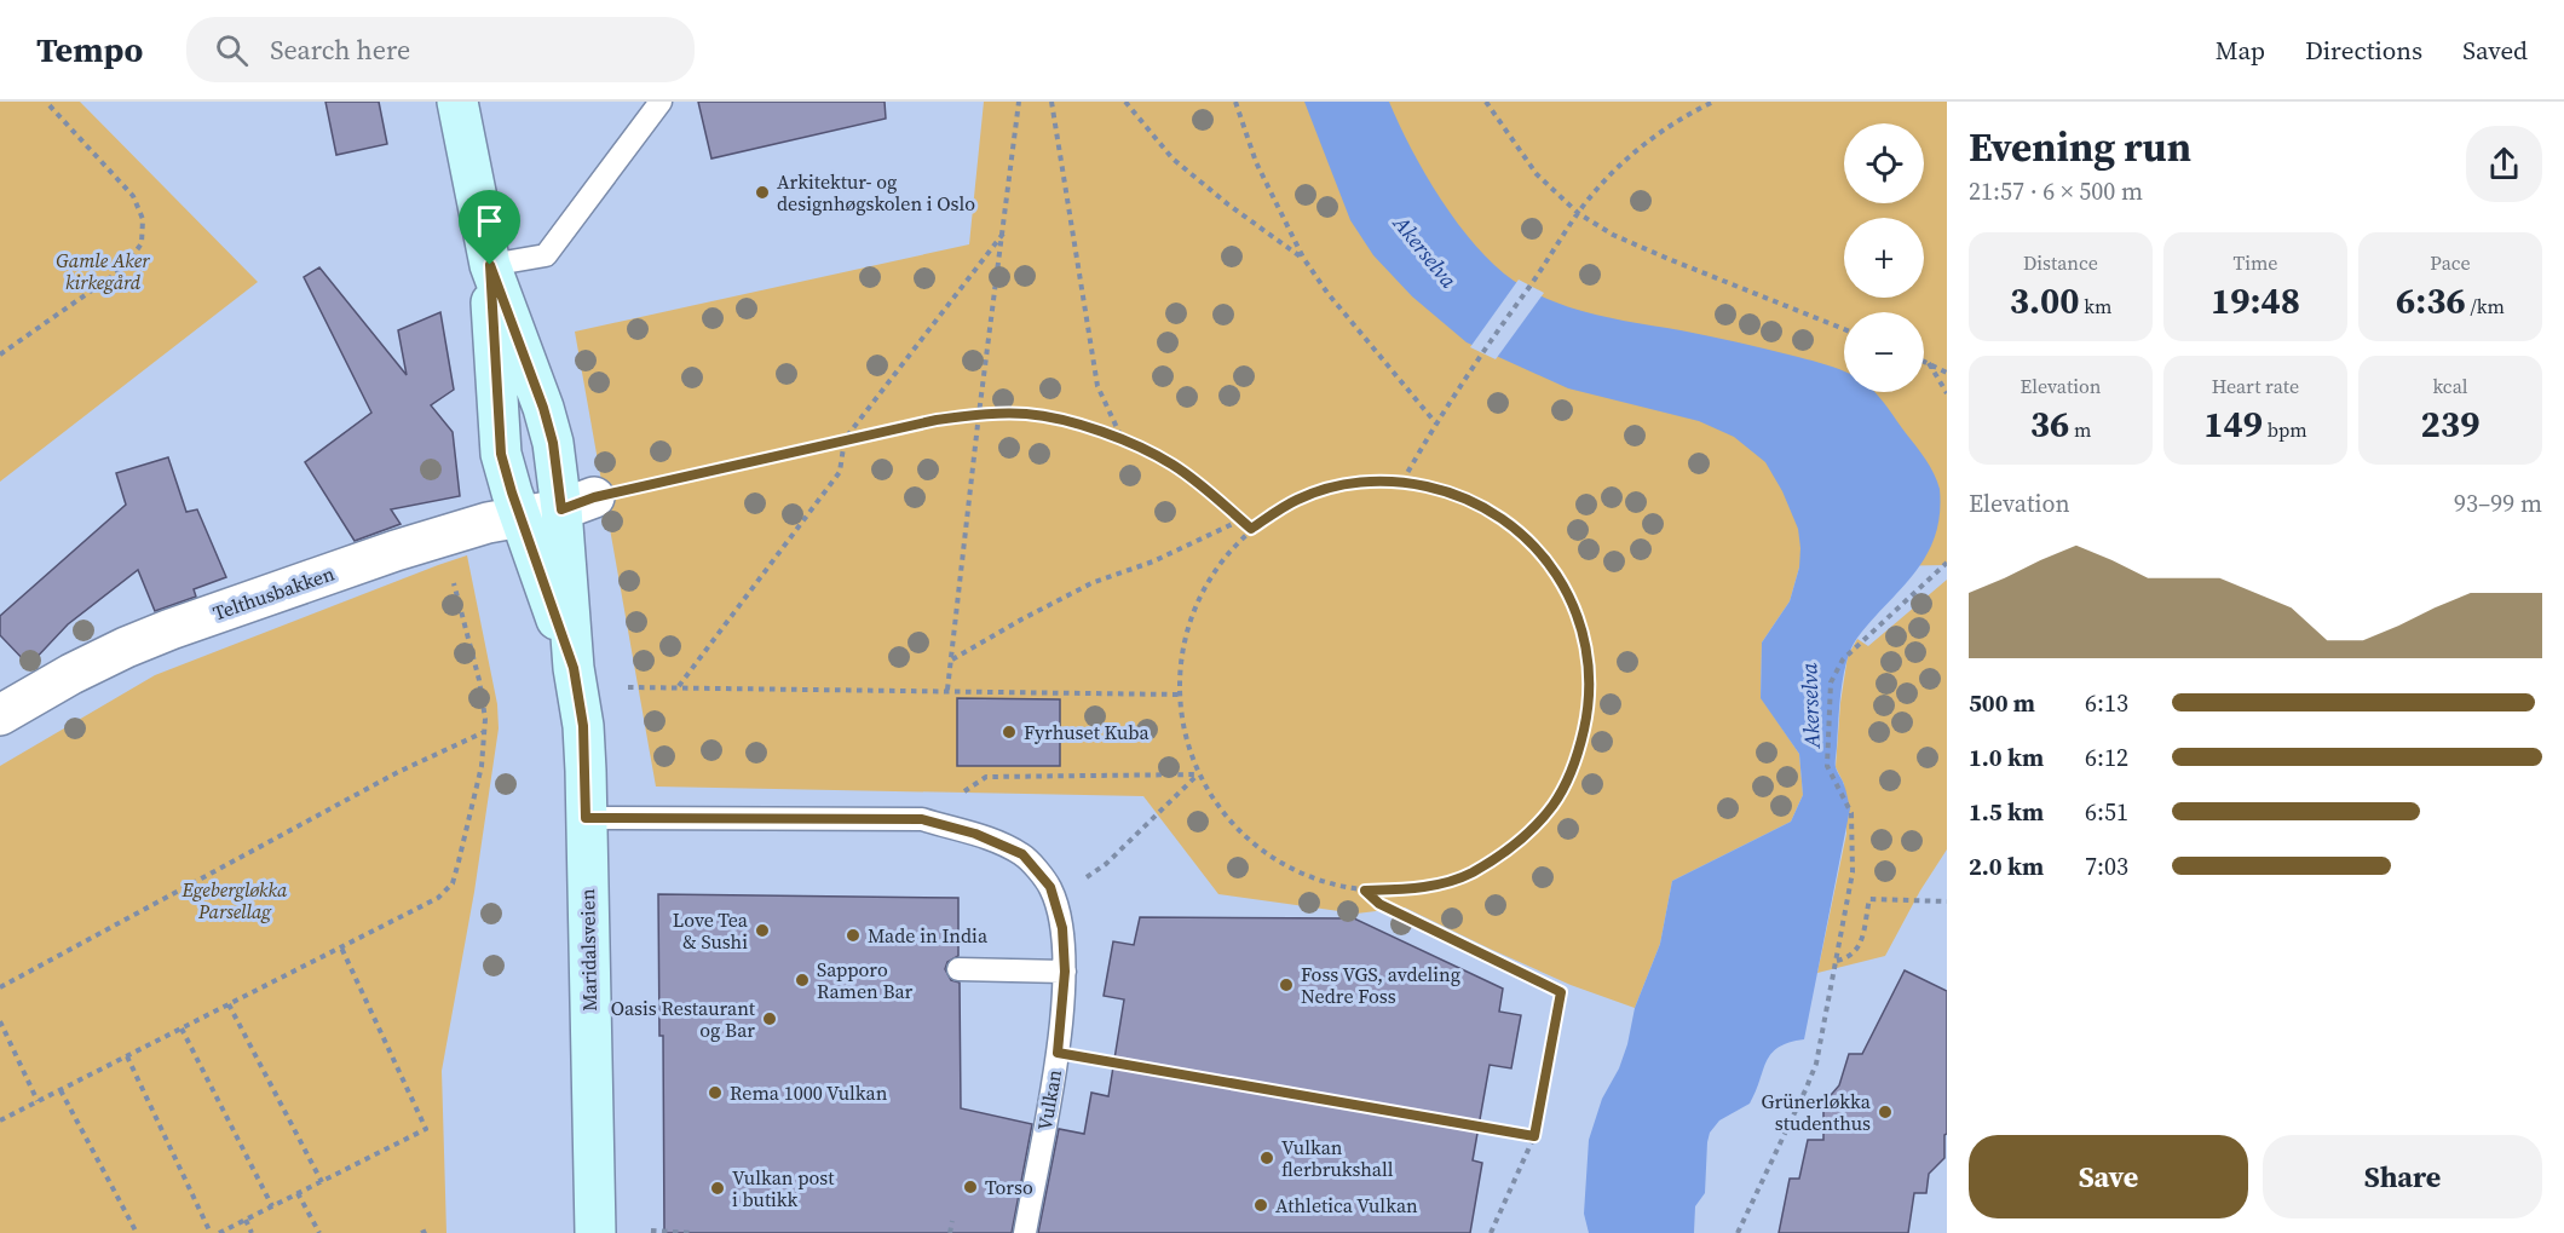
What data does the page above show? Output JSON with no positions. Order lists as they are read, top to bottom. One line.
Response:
{"streets":{"main road":["Maridalsveien"],"street":["Telthusbakken"],"lane":["Vulkan"]},"crossings":[["Telthusbakken","Maridalsveien"],["Maridalsveien","Vulkan"]],"water":["Akerselva"],"parks":["Gamle Aker kirkegård","Egebergløkka Parsellag"],"places":["Arkitektur- og designhøgskolen i Oslo","Fyrhuset Kuba","Love Tea & Sushi","Made in India","Sapporo Ramen Bar","Foss VGS, avdeling Nedre Foss","Oasis Restaurant og Bar","Rema 1000 Vulkan","Grünerløkka studenthus","Vulkan flerbrukshall","Torso","Vulkan post i butikk","Athletica Vulkan"],"page":{"header":"Tempo","search":"Search here","nav":["Map","Directions","Saved"],"heading":["Evening run","21:57 · 6 × 500 m"],"map_buttons":["+","−"],"stats":[["Distance","3.00 km"],["Time","19:48"],["Pace","6:36 /km"],["Elevation","36 m"],["Heart rate","149 bpm"],["kcal","239"]],"chart":["Elevation","93–99 m"],"list":[{"name":"500 m","note":"6:13"},{"name":"1.0 km","note":"6:12"},{"name":"1.5 km","note":"6:51"},{"name":"2.0 km","note":"7:03"}],"buttons":["Save","Share"]}}
